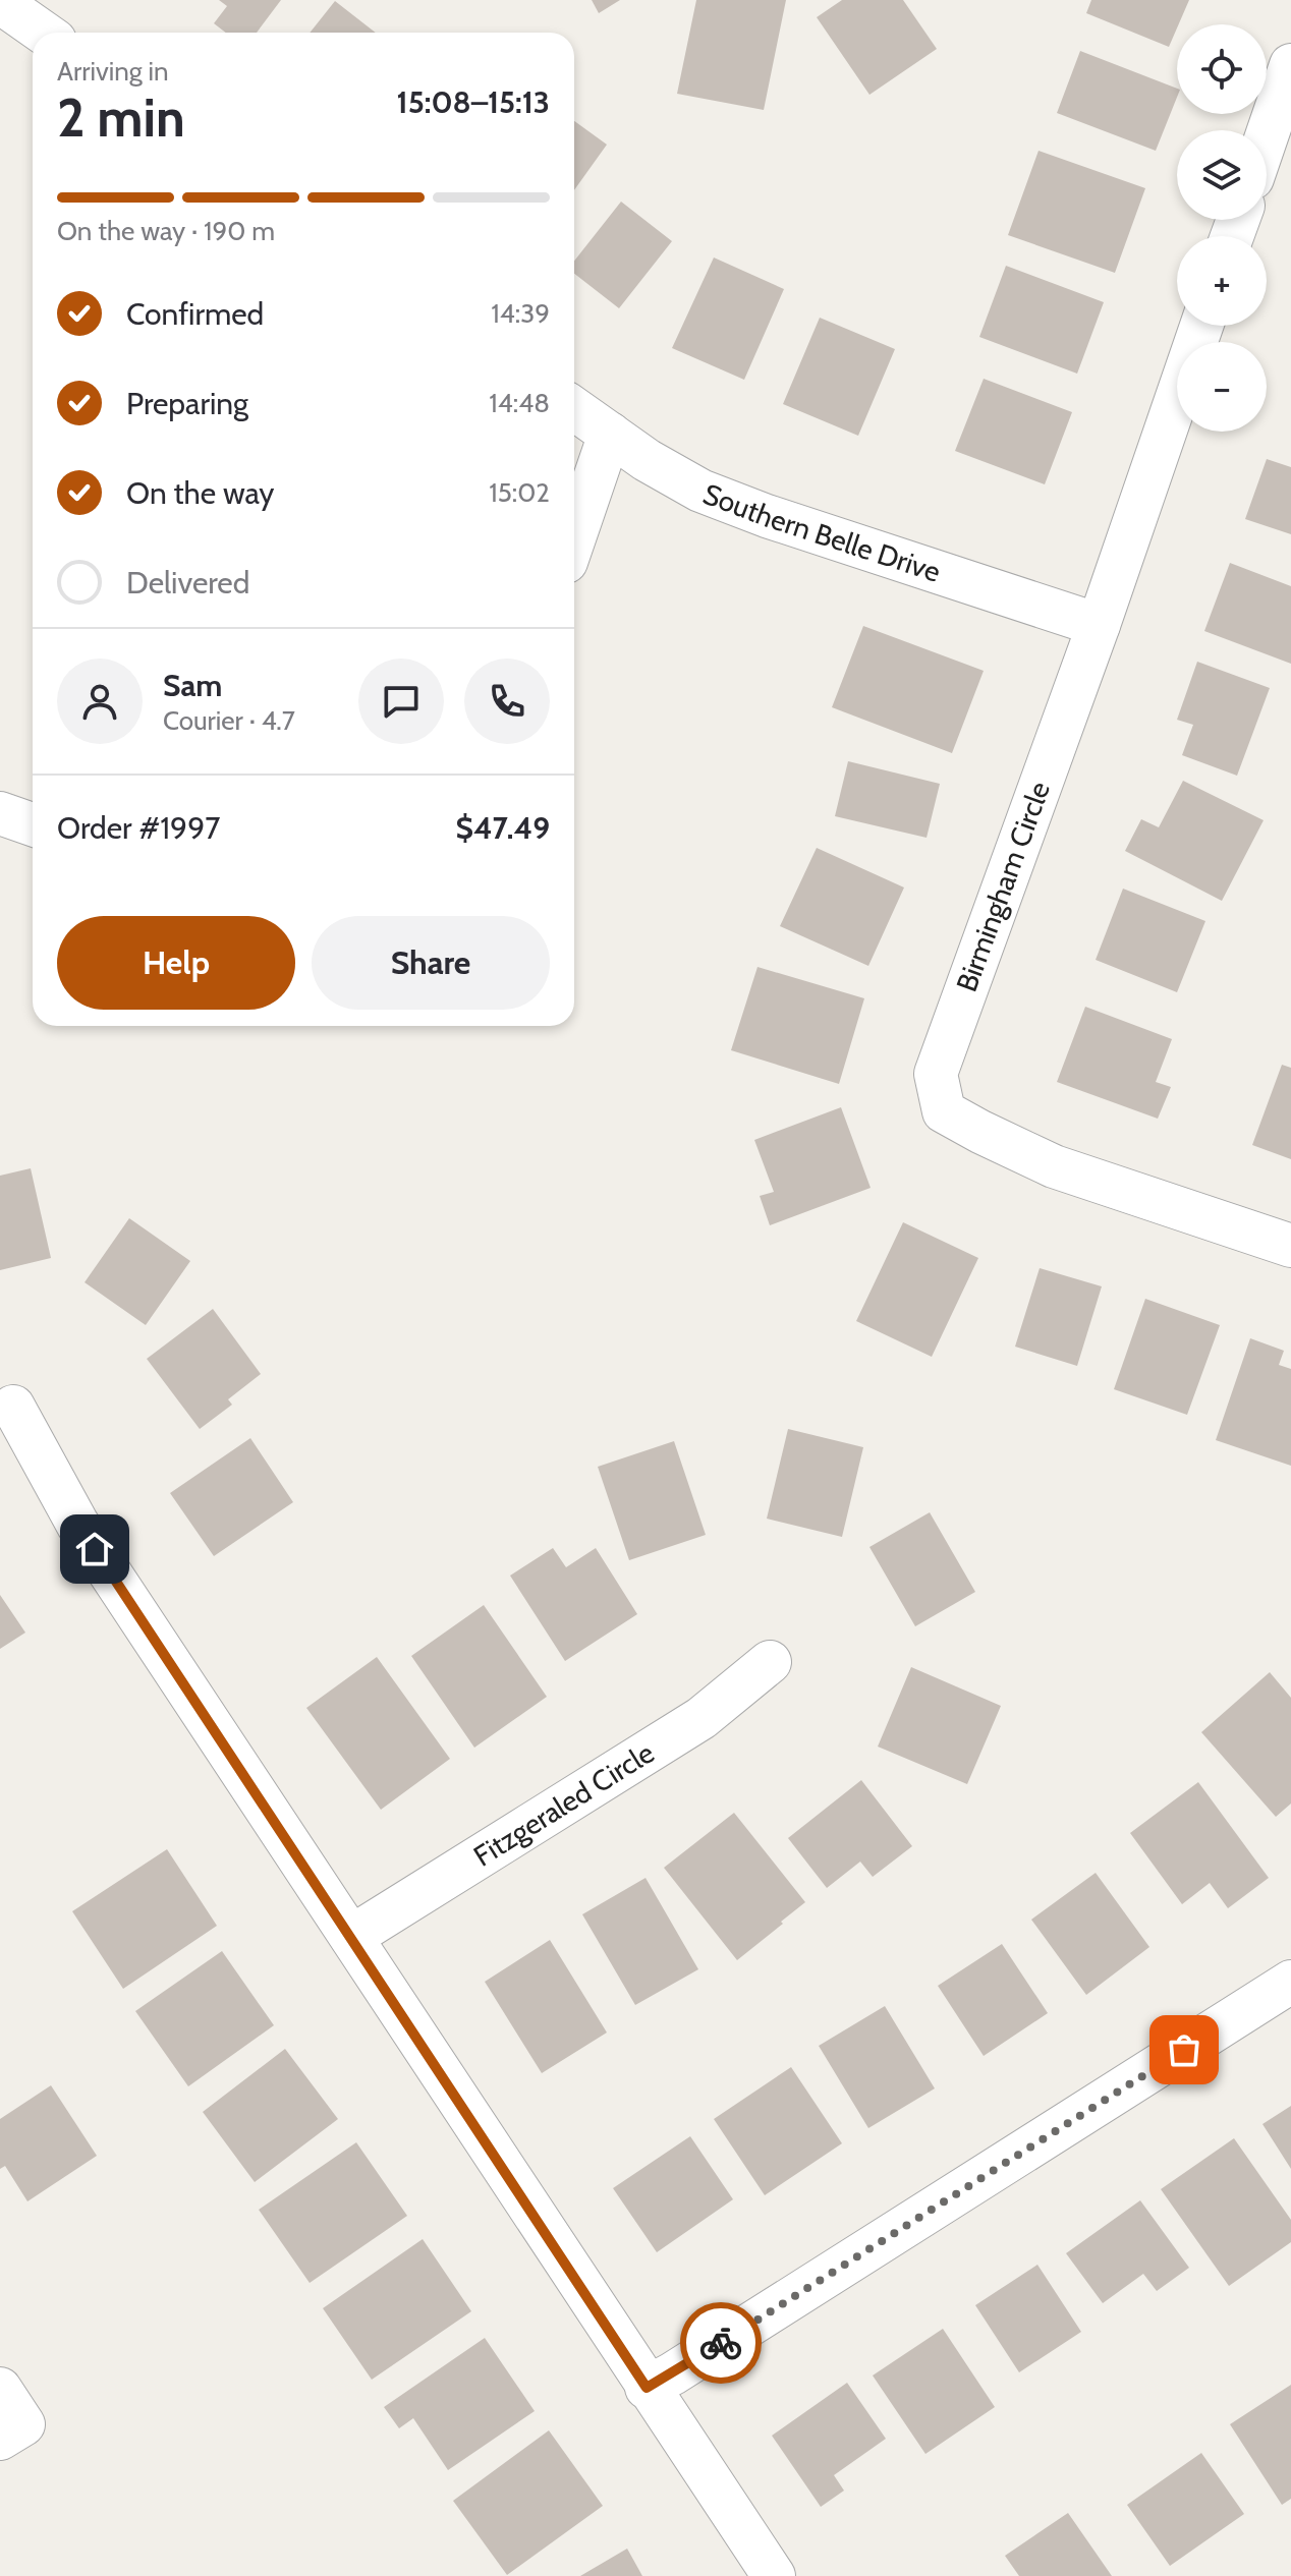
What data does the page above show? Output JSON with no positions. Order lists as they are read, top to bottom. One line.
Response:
{"streets":{"street":["Southern Belle Drive","Birmingham Circle","Fitzgeraled Circle"]},"crossings":[["Southern Belle Drive","Birmingham Circle"]],"page":{"map_buttons":["+","−"],"heading":["2 min","Arriving in","15:08–15:13"],"panel":["Sam","Courier · 4.7","Order #1997","$47.49"],"bar":"On the way · 190 m","list":[["Confirmed","14:39"],["Preparing","14:48"],["On the way","15:02"],"Delivered"],"buttons":["Help","Share"]}}
